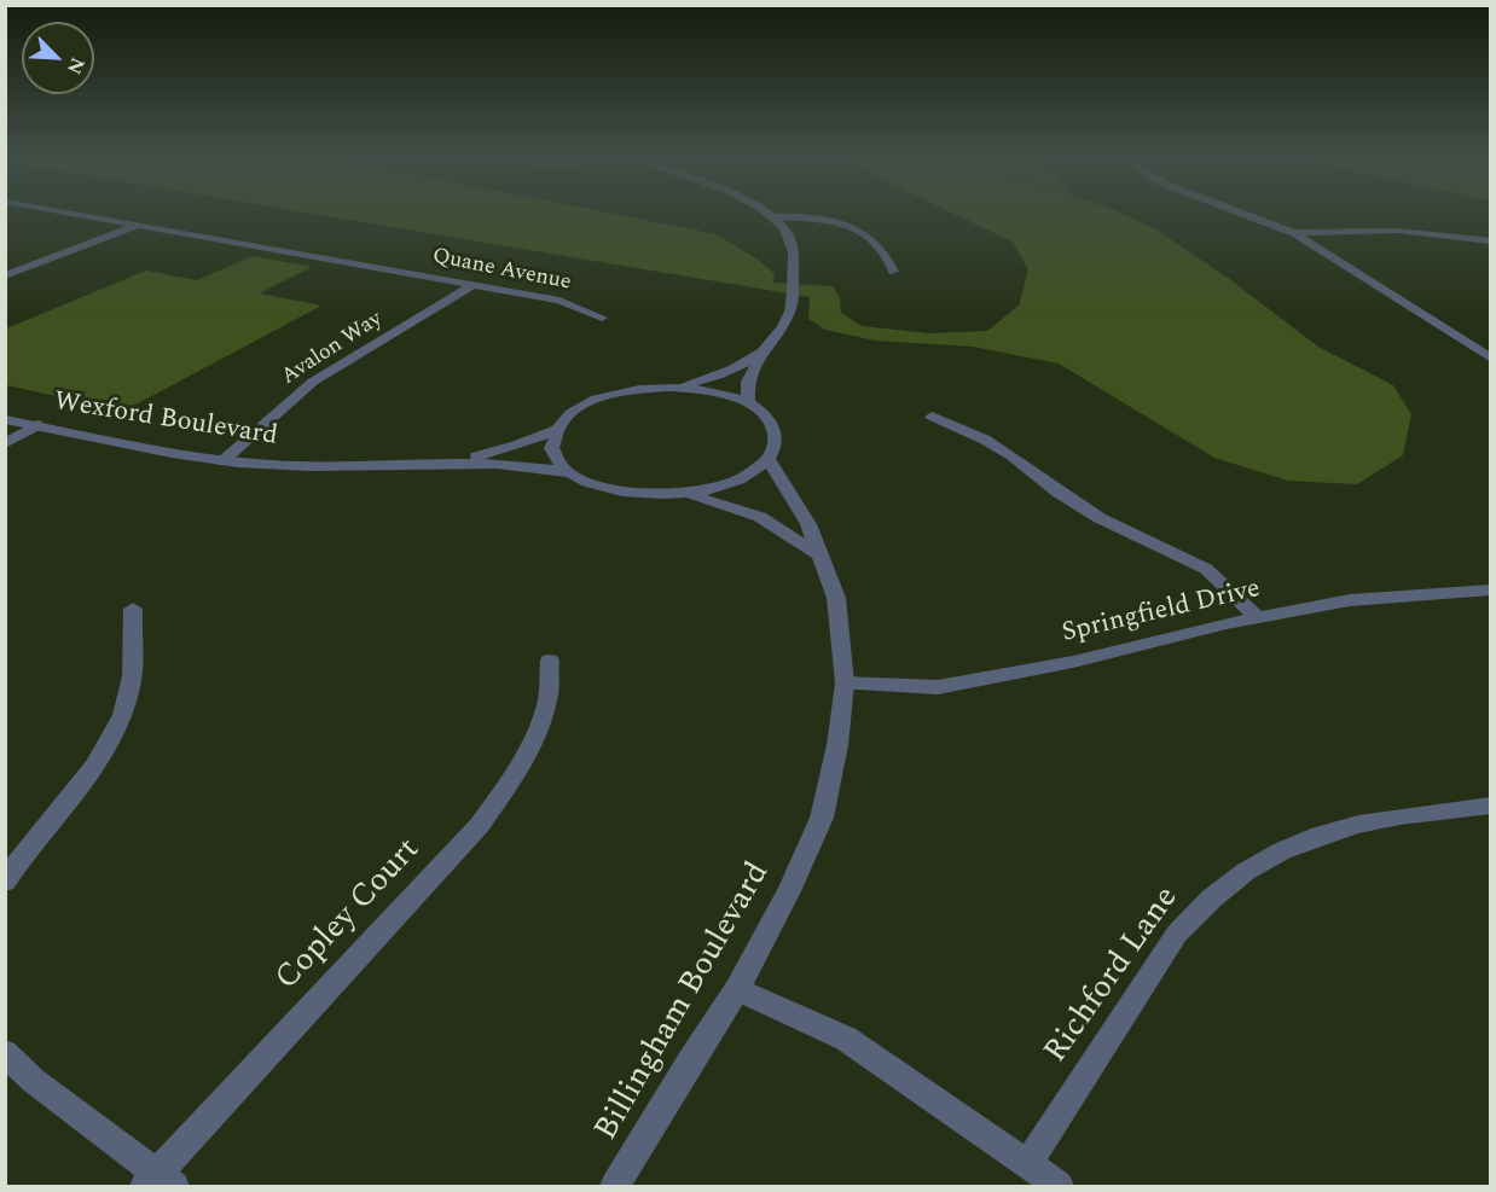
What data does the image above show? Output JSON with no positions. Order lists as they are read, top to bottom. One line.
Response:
{"streets":{"street":["Quane Avenue","Avalon Way","Wexford Boulevard","Springfield Drive","Copley Court","Richford Lane","Billingham Boulevard"]},"crossings":[["Quane Avenue","Avalon Way"],["Avalon Way","Wexford Boulevard"],["Springfield Drive","Billingham Boulevard"]],"north":"bottom right"}
